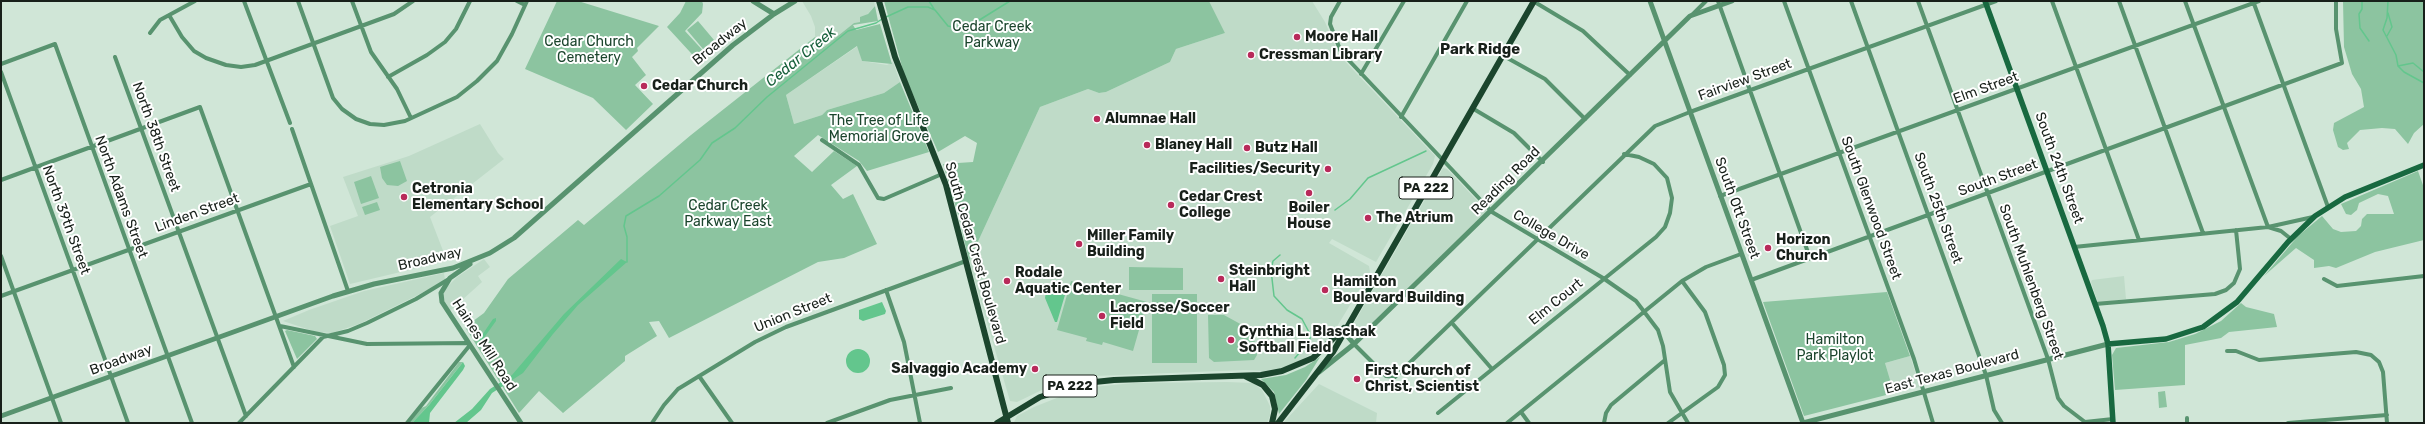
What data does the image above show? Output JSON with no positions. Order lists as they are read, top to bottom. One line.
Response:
{"streets":{"main road":["South 24th Street","PA 222","South Cedar Crest Boulevard"],"street":["Broadway","Fairview Street","Elm Street","North 38th Street","South Street","Reading Road","North Adams Street","South Ott Street","South Glenwood Street","South 25th Street","Linden Street","North 39th Street","College Drive","South Muhlenberg Street","Elm Court","Union Street","Haines Mill Road","East Texas Boulevard"]},"crossings":[["Broadway","North 38th Street"],["Broadway","North Adams Street"],["Broadway","North 39th Street"],["Fairview Street","South 24th Street"],["Fairview Street","Reading Road"],["Fairview Street","South Ott Street"],["Fairview Street","South Glenwood Street"],["Fairview Street","South 25th Street"],["Fairview Street","College Drive"],["Fairview Street","South Muhlenberg Street"],["Fairview Street","Elm Court"],["Elm Street","South 24th Street"],["Elm Street","South Ott Street"],["Elm Street","South Glenwood Street"],["Elm Street","South 25th Street"],["Elm Street","South Muhlenberg Street"],["North 38th Street","Linden Street"],["South 24th Street","South Street"],["South 24th Street","South Muhlenberg Street"],["South 24th Street","East Texas Boulevard"],["South Street","South Ott Street"],["South Street","South Glenwood Street"],["South Street","South 25th Street"],["South Street","South Muhlenberg Street"],["Reading Road","PA 222"],["Reading Road","South Ott Street"],["Reading Road","College Drive"],["PA 222","College Drive"],["PA 222","South Cedar Crest Boulevard"],["North Adams Street","Linden Street"],["South Ott Street","East Texas Boulevard"],["South Glenwood Street","East Texas Boulevard"],["South 25th Street","East Texas Boulevard"],["Linden Street","North 39th Street"],["College Drive","Elm Court"],["South Cedar Crest Boulevard","Union Street"],["South Muhlenberg Street","East Texas Boulevard"]],"districts":["Park Ridge"],"water":["Cedar Creek"],"parks":["Cedar Creek Parkway","Cedar Church Cemetery","The Tree of Life Memorial Grove","Cedar Creek Parkway East","Hamilton Park Playlot"],"places":["Moore Hall","Cressman Library","Cedar Church","Alumnae Hall","Blaney Hall","Butz Hall","Facilities/Security","Boiler House","Cetronia Elementary School","Cedar Crest College","The Atrium","Miller Family Building","Horizon Church","Steinbright Hall","Rodale Aquatic Center","Hamilton Boulevard Building","Lacrosse/Soccer Field","Cynthia L. Blaschak Softball Field","Salvaggio Academy","First Church of Christ, Scientist"]}
